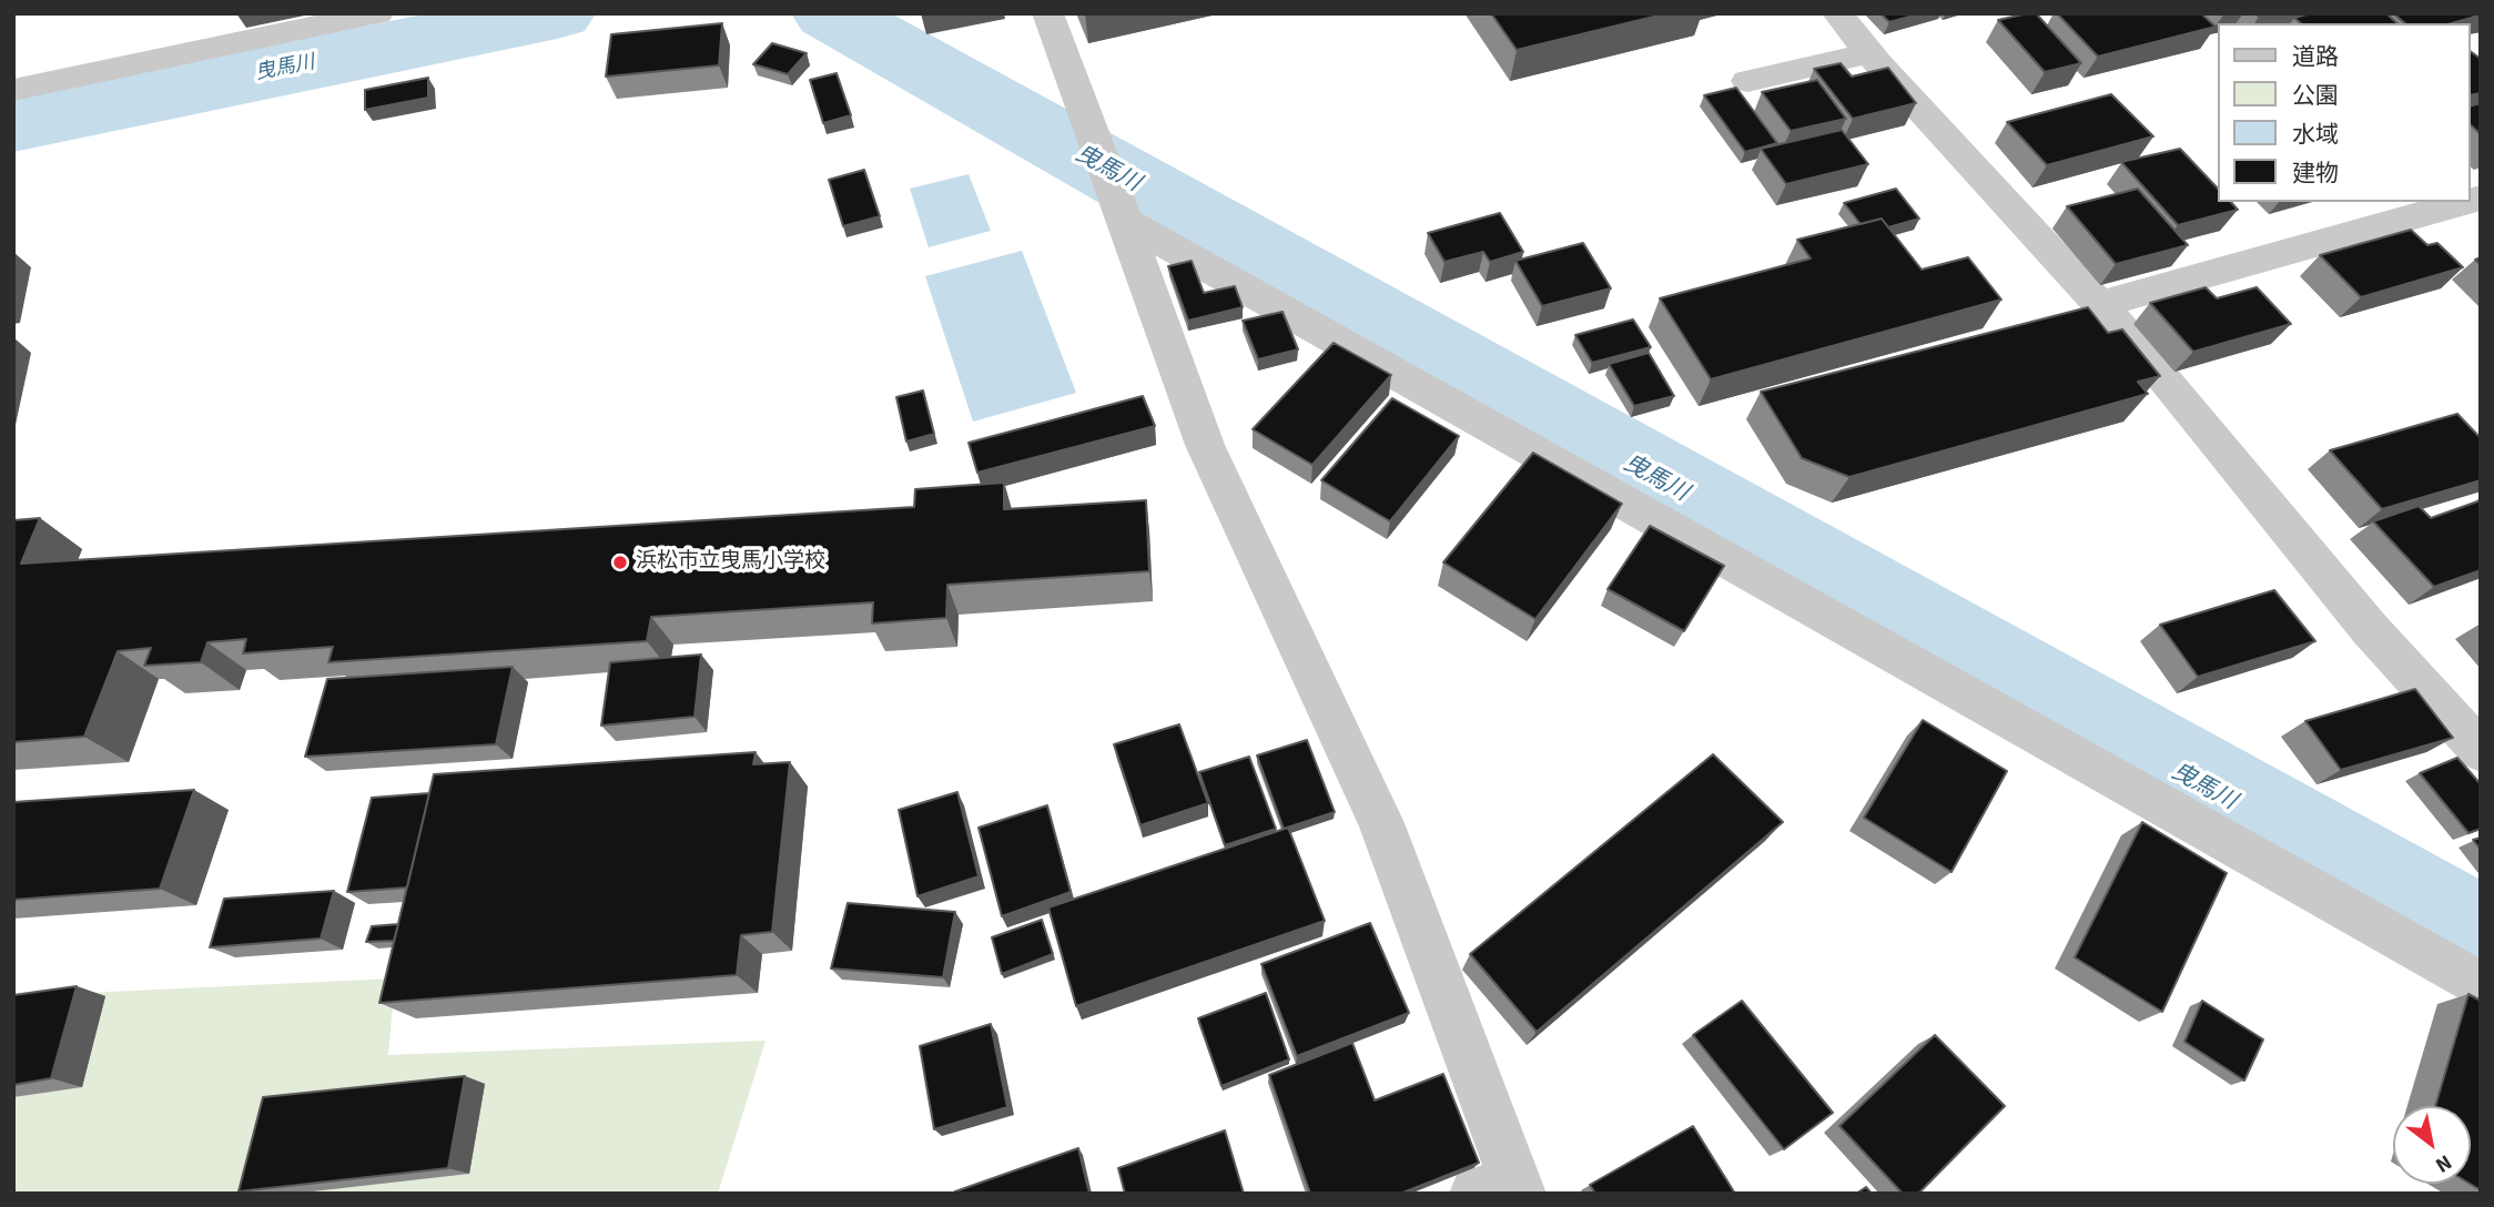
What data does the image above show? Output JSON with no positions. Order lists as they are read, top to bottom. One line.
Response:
{"water":["曳馬川"],"places":["浜松市立曳馬小学校"],"legend":["道路","公園","水域","建物"],"north":"bottom right"}
